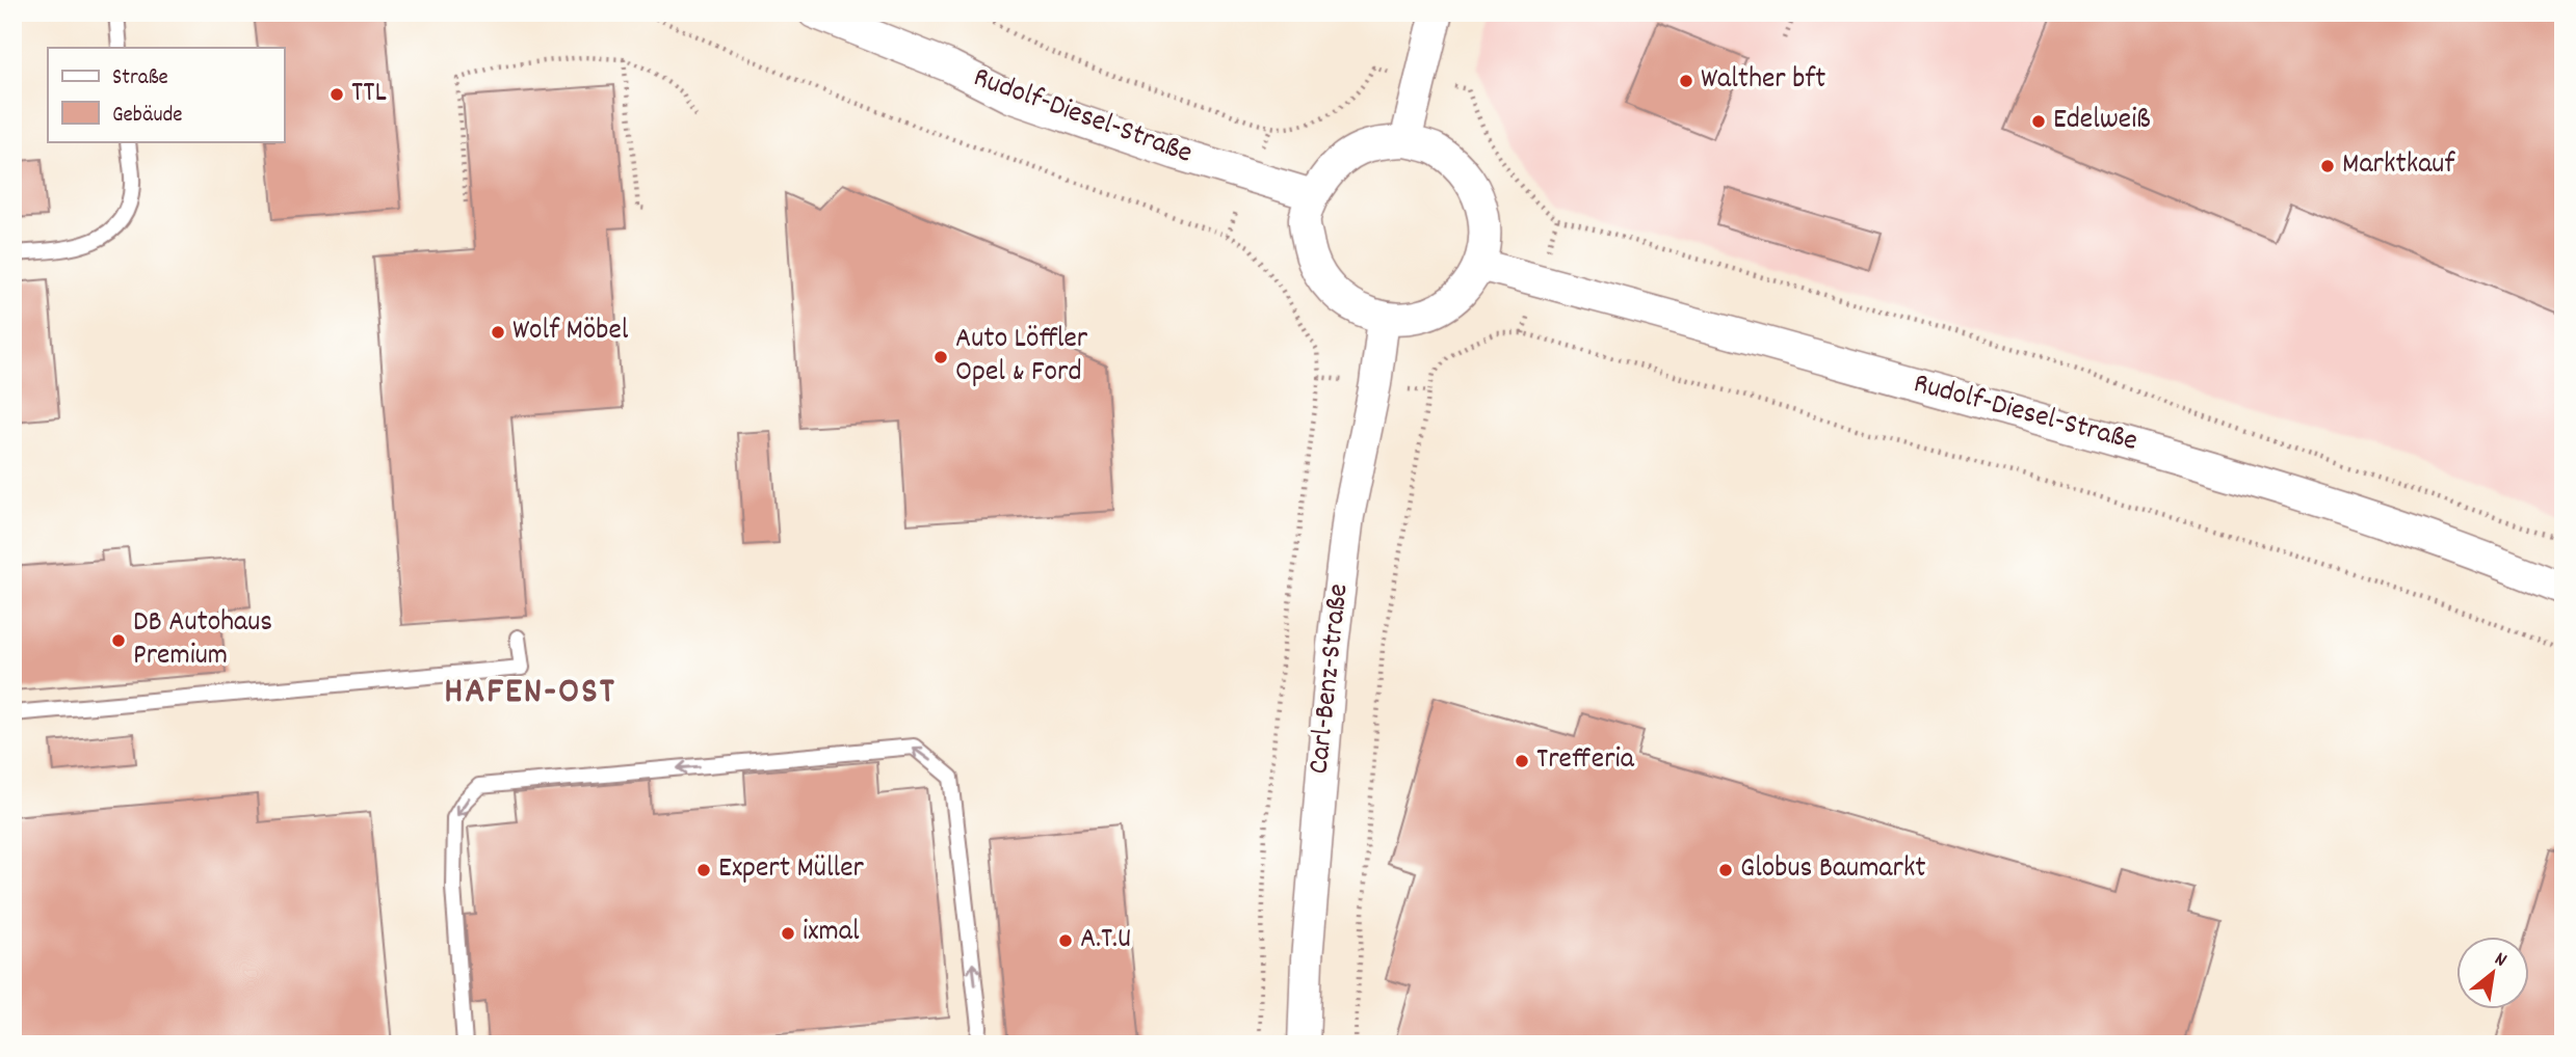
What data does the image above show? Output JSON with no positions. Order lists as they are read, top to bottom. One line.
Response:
{"streets":{"street":["Rudolf-Diesel-Straße","Carl-Benz-Straße"]},"crossings":[["Rudolf-Diesel-Straße","Carl-Benz-Straße"]],"districts":["HAFEN-OST"],"places":["Walther bft","TTL","Edelweiß","Marktkauf","Wolf Möbel","Auto Löffler Opel & Ford","DB Autohaus Premium","Trefferia","Expert Müller","Globus Baumarkt","ixmal","A.T.U"],"legend":["Straße","Gebäude"],"north":"top right"}
